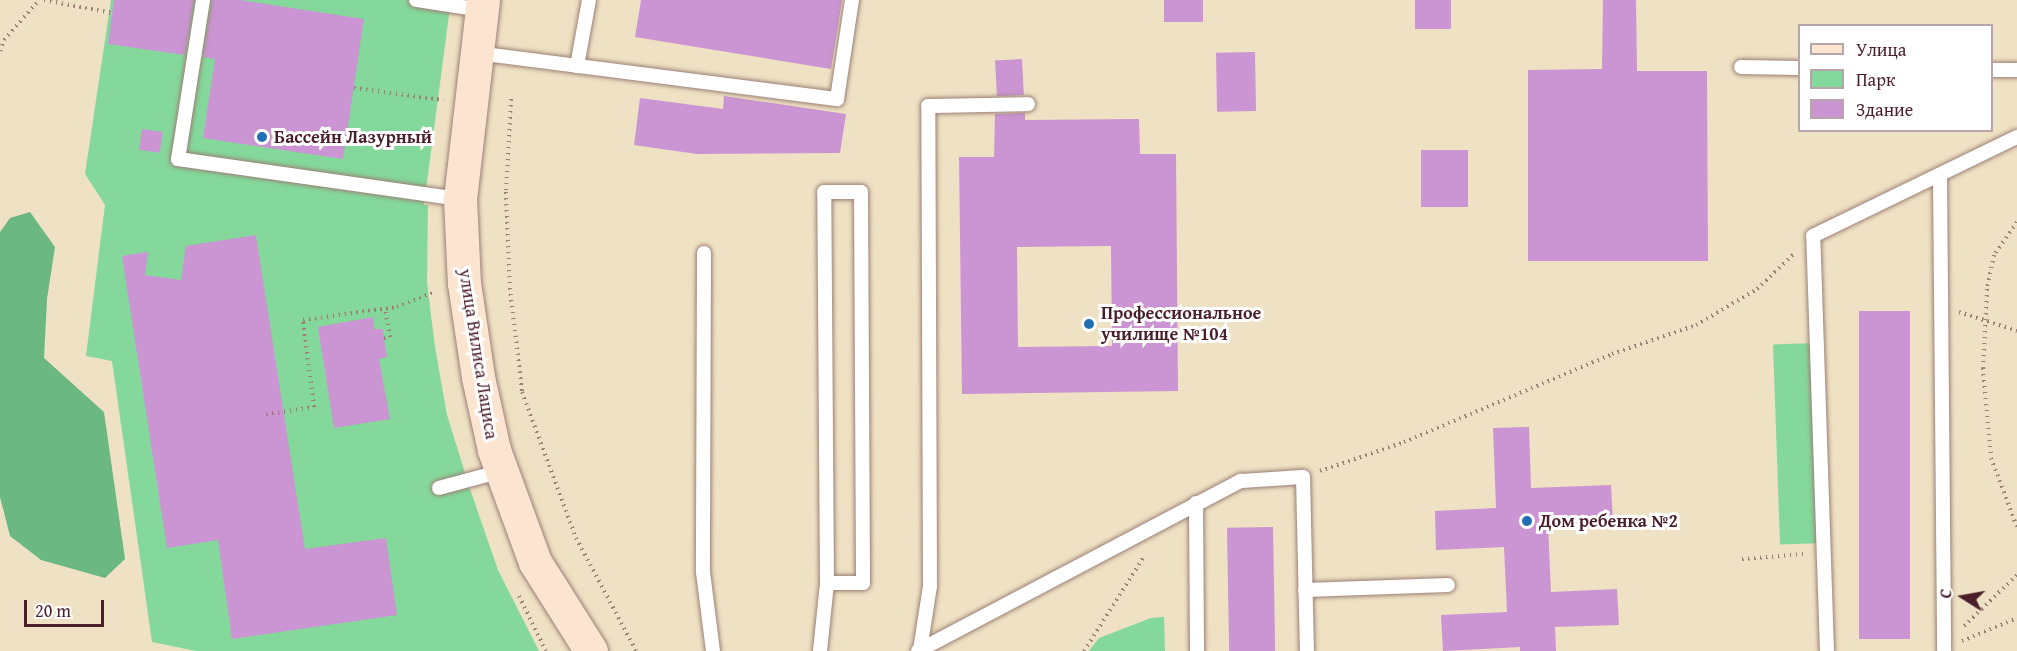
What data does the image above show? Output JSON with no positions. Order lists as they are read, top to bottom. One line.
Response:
{"streets":{"street":["улица Вилиса Лациса"]},"places":["Бассейн Лазурный","Профессиональное училище №104","Дом ребенка №2"],"legend":["Улица","Парк","Здание"],"scale_bar":"20 m","north":"left"}
